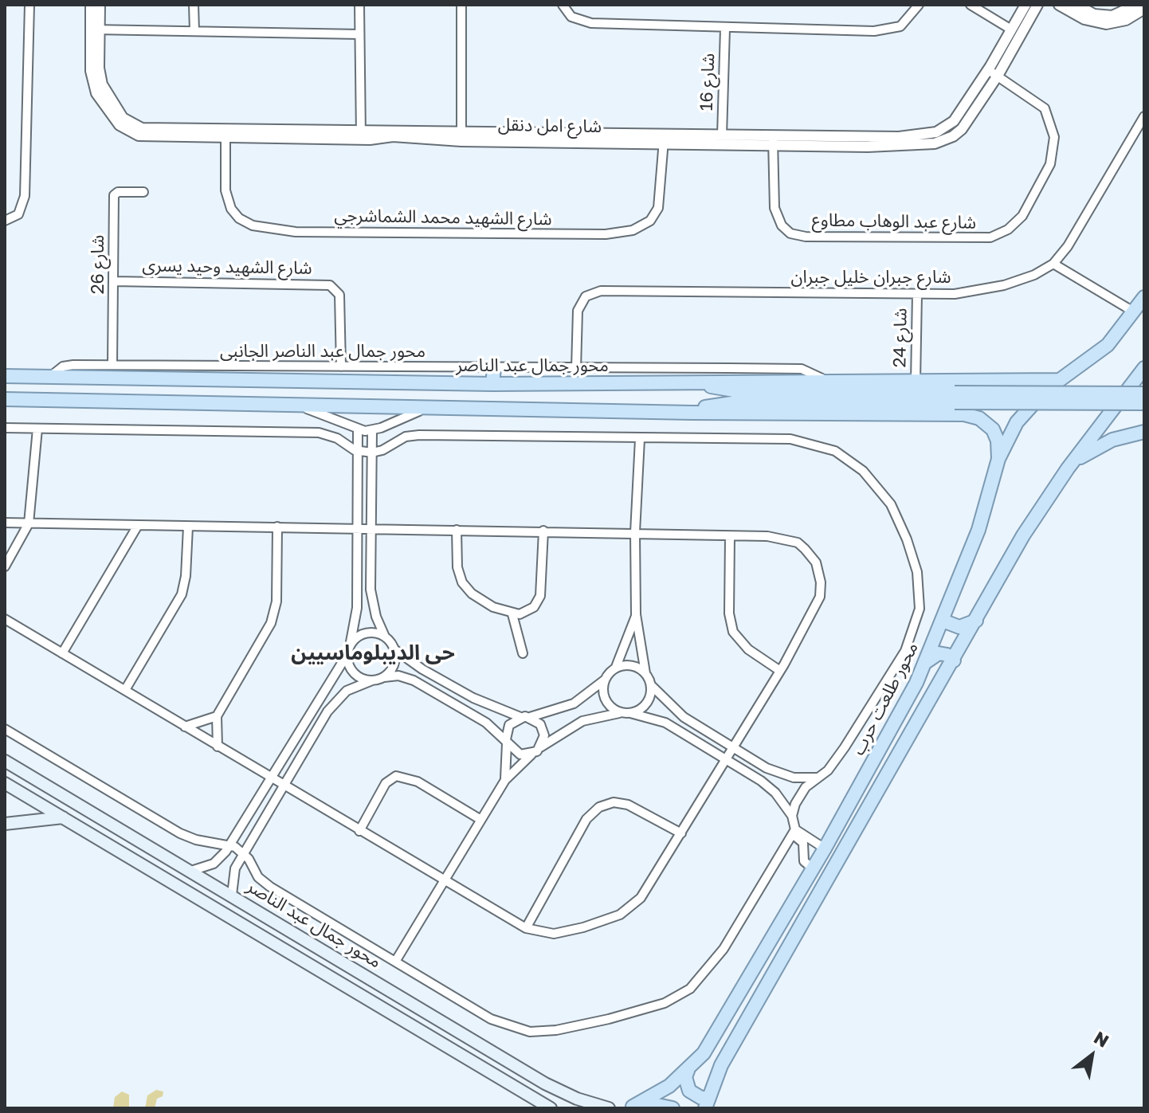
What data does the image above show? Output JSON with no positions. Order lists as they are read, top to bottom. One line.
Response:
{"streets":{"main road":["محور جمال عبد الناصر","محور طلعت حرب"],"street":["شارع 16","شارع امل دنقل","شارع الشهيد محمد الشماشرجي","شارع عبد الوهاب مطاوع","شارع 26","شارع الشهيد وحيد يسرى","شارع جبران خليل جبران","شارع 24","محور جمال عبد الناصر الجانبى"]},"crossings":[["شارع 16","شارع امل دنقل"],["شارع امل دنقل","شارع الشهيد محمد الشماشرجي"],["شارع امل دنقل","شارع عبد الوهاب مطاوع"],["شارع 26","شارع الشهيد وحيد يسرى"],["شارع 26","محور جمال عبد الناصر الجانبى"],["شارع الشهيد وحيد يسرى","محور جمال عبد الناصر الجانبى"],["شارع جبران خليل جبران","شارع 24"],["شارع جبران خليل جبران","محور جمال عبد الناصر الجانبى"],["شارع 24","محور جمال عبد الناصر"],["محور جمال عبد الناصر الجانبى","محور جمال عبد الناصر"],["محور جمال عبد الناصر","محور طلعت حرب"]],"districts":["حى الديبلوماسيين"],"north":"top right"}
